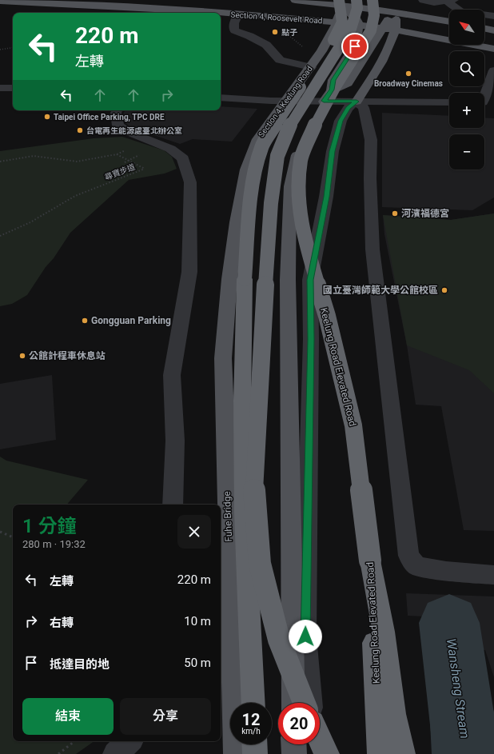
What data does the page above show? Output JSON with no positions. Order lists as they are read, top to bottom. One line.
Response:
{"streets":{"highway":["Keelung Road Elevated Road"],"main road":["Section 4, Roosevelt Road","Section 4, Keelung Road","Fuhe Bridge"],"path":["尋寶步道"]},"crossings":[["Section 4, Roosevelt Road","Section 4, Keelung Road"],["Section 4, Keelung Road","Fuhe Bridge"]],"water":["Wansheng Stream"],"places":["點子","Broadway Cinemas","Taipei Office Parking, TPC DRE","台電再生能源處臺北辦公室","河濱福德宮","國立臺灣師範大學公館校區","Gongguan Parking","公館計程車休息站"],"north":"top left","page":{"map_buttons":["+","−"],"turn":["220 m","左轉"],"heading":["1 分鐘","280 m · 19:32"],"list":[{"name":"左轉","value":"220 m"},{"name":"右轉","value":"10 m"},{"name":"抵達目的地","value":"50 m"}],"buttons":["結束","分享"],"speed":"12 km/h","limit":"20"}}
